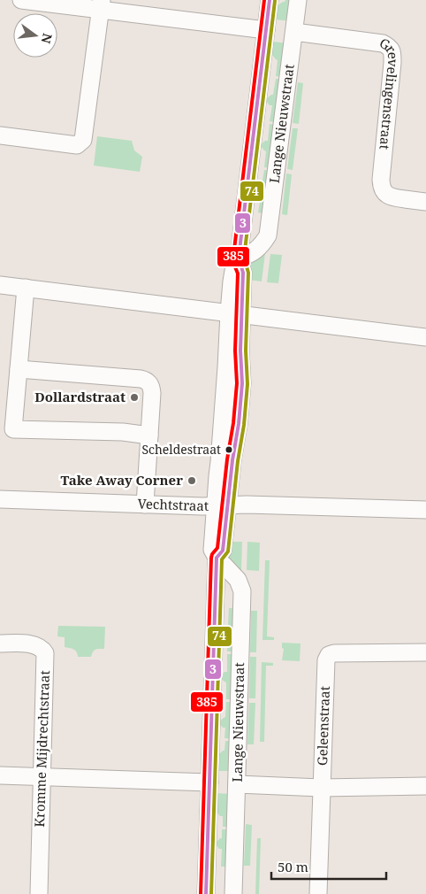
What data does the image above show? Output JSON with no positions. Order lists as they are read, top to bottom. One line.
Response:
{"streets":{"street":["Grevelingenstraat","Lange Nieuwstraat","Vechtstraat","Geleenstraat","Kromme Mijdrechtstraat"]},"crossings":[["Grevelingenstraat","Lange Nieuwstraat"],["Lange Nieuwstraat","Vechtstraat"]],"places":["Dollardstraat","Scheldestraat","Take Away Corner"],"lines":["transit line 3","transit line 385","transit line 74"],"scale_bar":"50 m","north":"right"}
